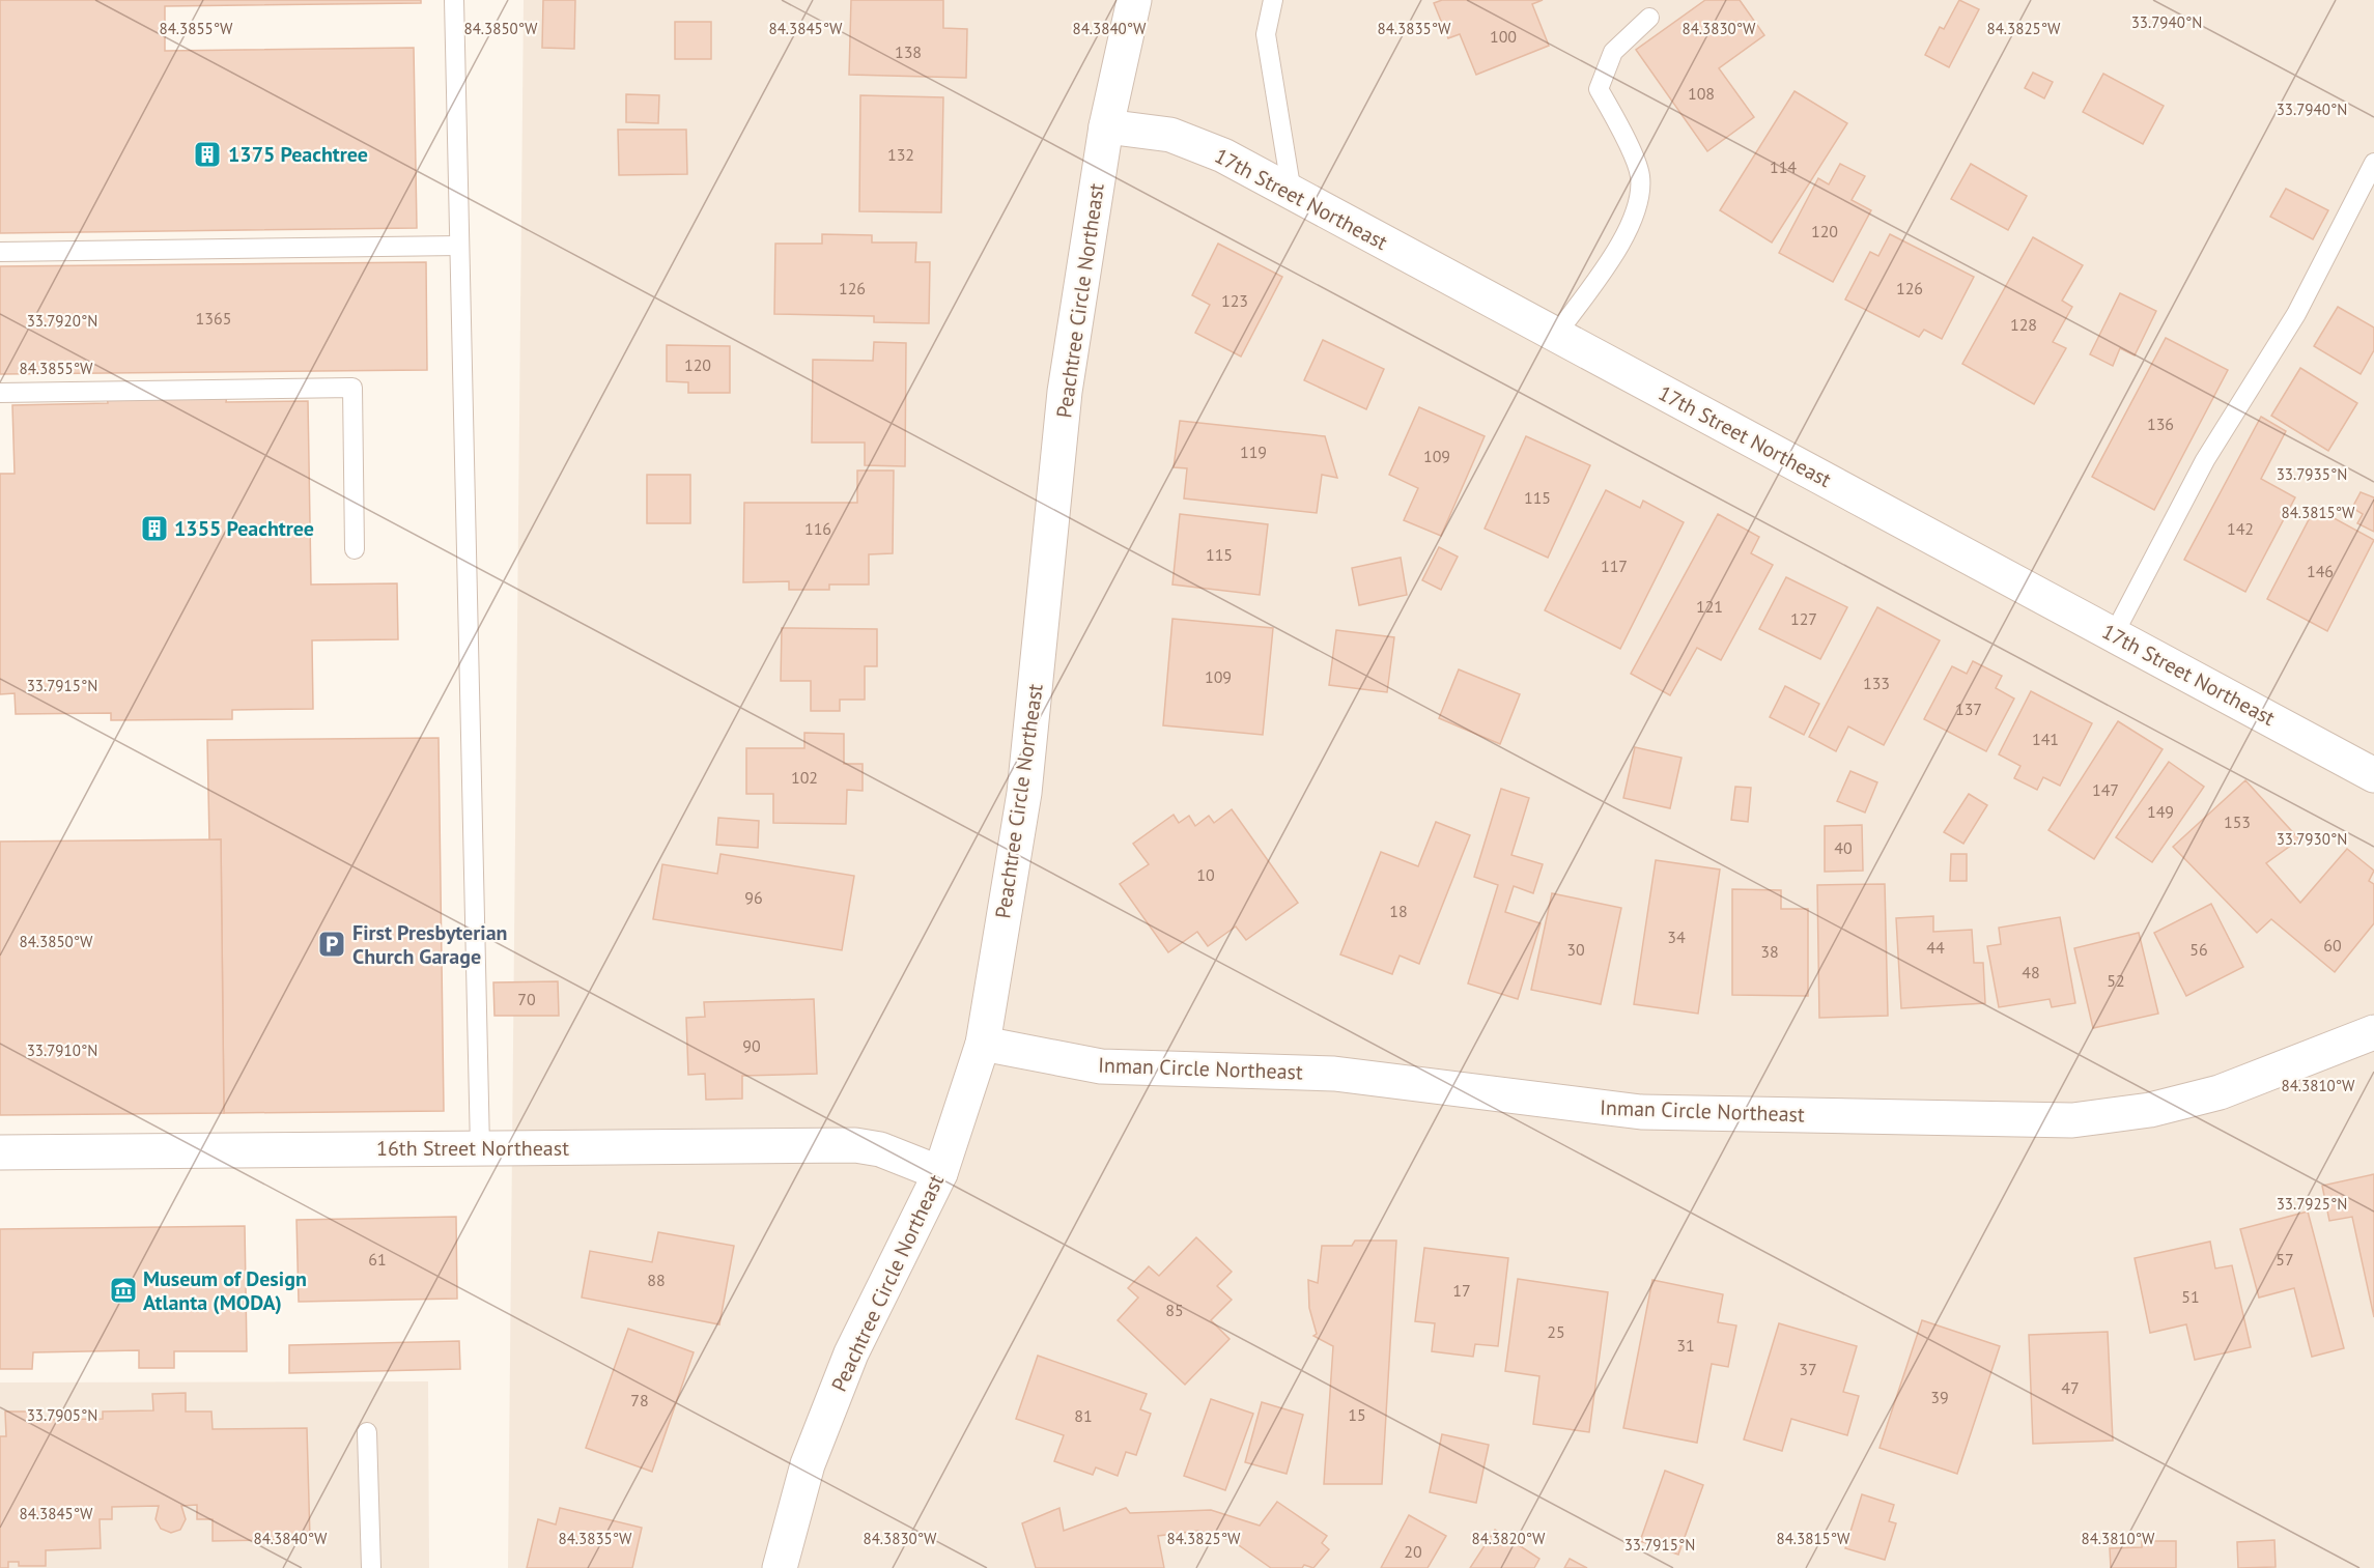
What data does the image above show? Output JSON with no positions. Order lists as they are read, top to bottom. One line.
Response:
{"streets":{"street":["17th Street Northeast","Peachtree Circle Northeast","Inman Circle Northeast","16th Street Northeast"]},"crossings":[["17th Street Northeast","Peachtree Circle Northeast"],["Peachtree Circle Northeast","Inman Circle Northeast"],["Peachtree Circle Northeast","16th Street Northeast"]],"places":{"building":["1375 Peachtree","1355 Peachtree"],"parking":["First Presbyterian Church Garage"],"museum":["Museum of Design Atlanta (MODA)"]},"house_numbers":["100","138","108","132","114","120","126","126","123","1365","128","120","136","119","109","115","116","142","115","117","146","121","127","109","133","137","141","102","147","149","153","40","10","96","18","34","60","44","30","56","38","48","52","70","90","61","57","88","17","51","85","25","31","37","47","39","78","15","81","20"],"coordinates":["33.7940°N","84.3855°W","84.3850°W","84.3845°W","84.3840°W","84.3835°W","84.3830°W","84.3825°W","33.7920°N","33.7935°N","84.3815°W","33.7915°N","33.7930°N","33.7910°N","84.3810°W","33.7925°N","33.7905°N","84.3820°W"]}
